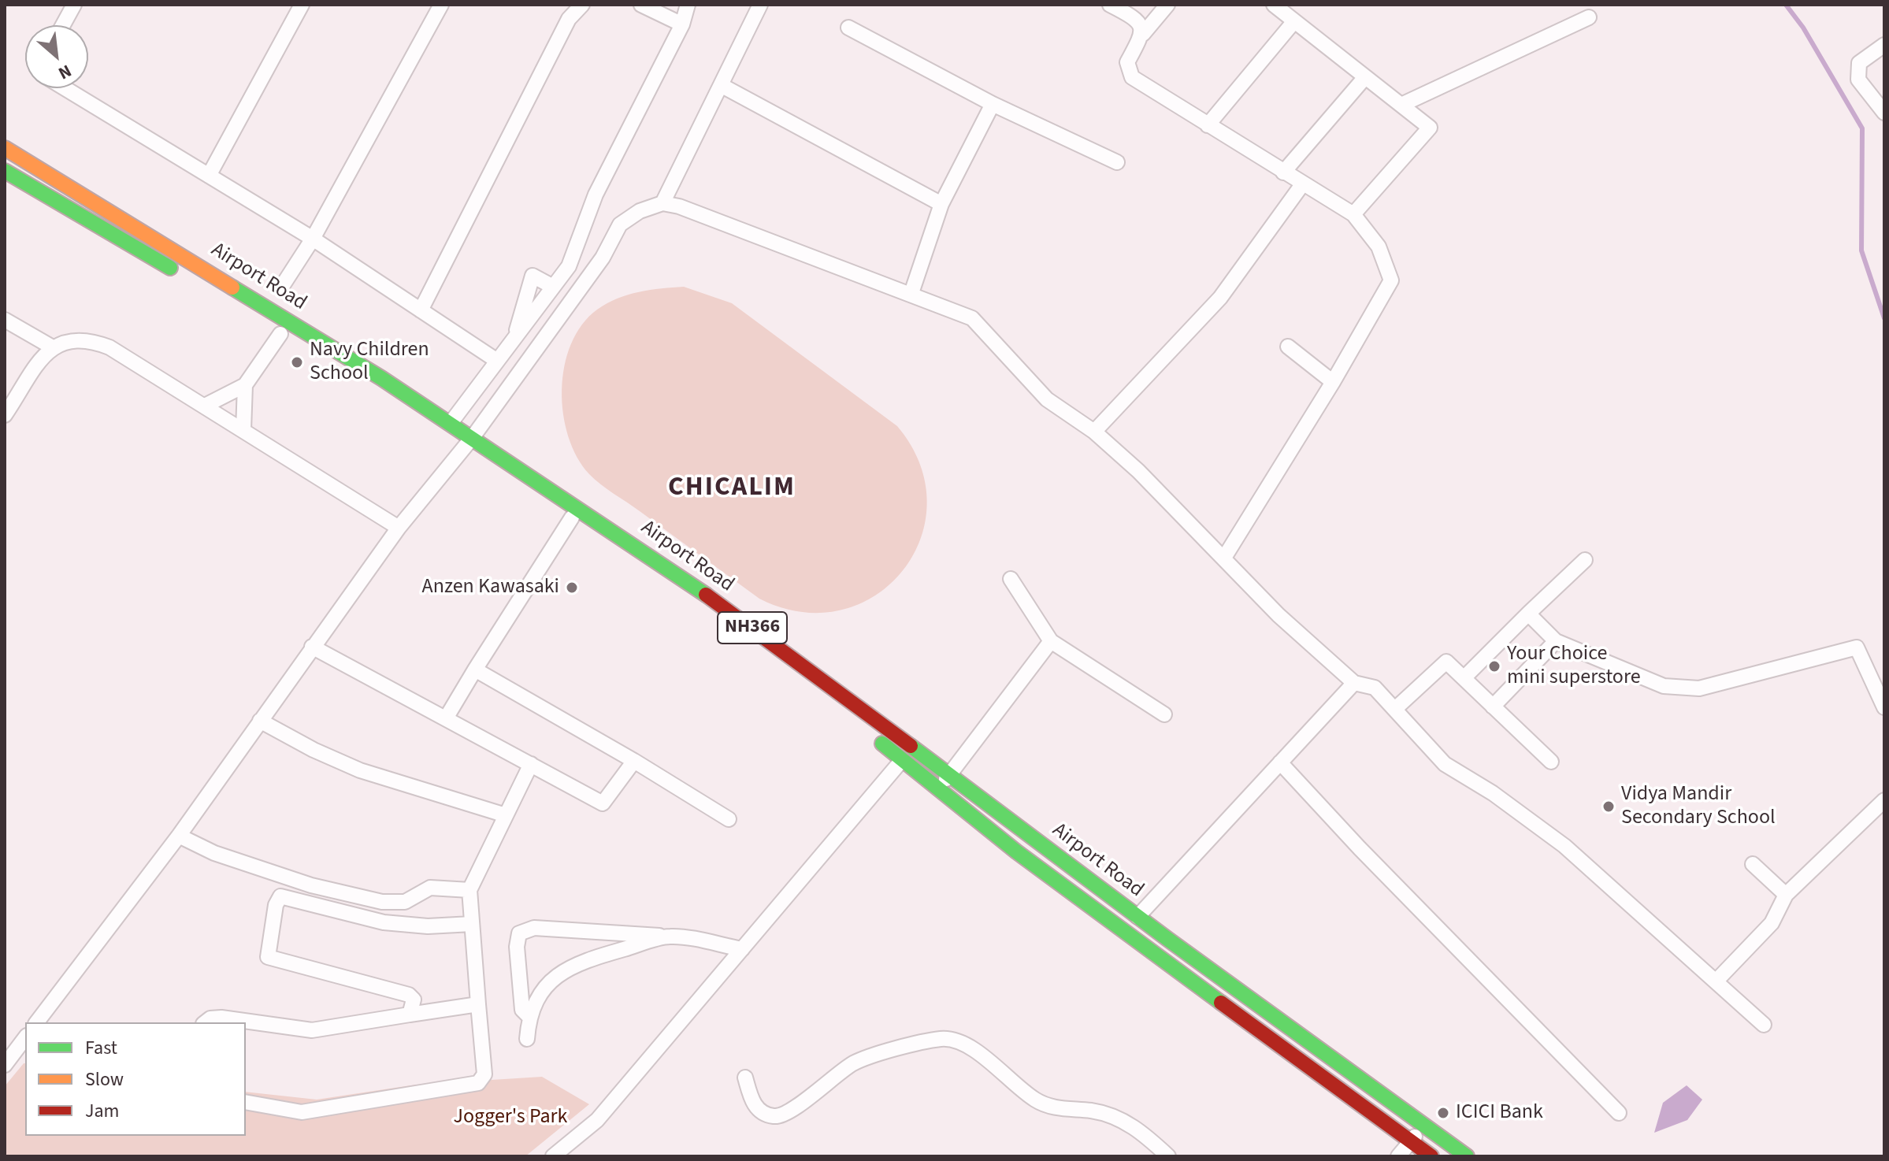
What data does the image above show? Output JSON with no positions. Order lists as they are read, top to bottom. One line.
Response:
{"streets":{"highway":["Airport Road","NH366"]},"districts":["CHICALIM"],"parks":["Jogger's Park"],"places":["Navy Children School","Anzen Kawasaki","Your Choice mini superstore","Vidya Mandir Secondary School","ICICI Bank"],"legend":["Fast","Slow","Jam"],"north":"bottom right"}
